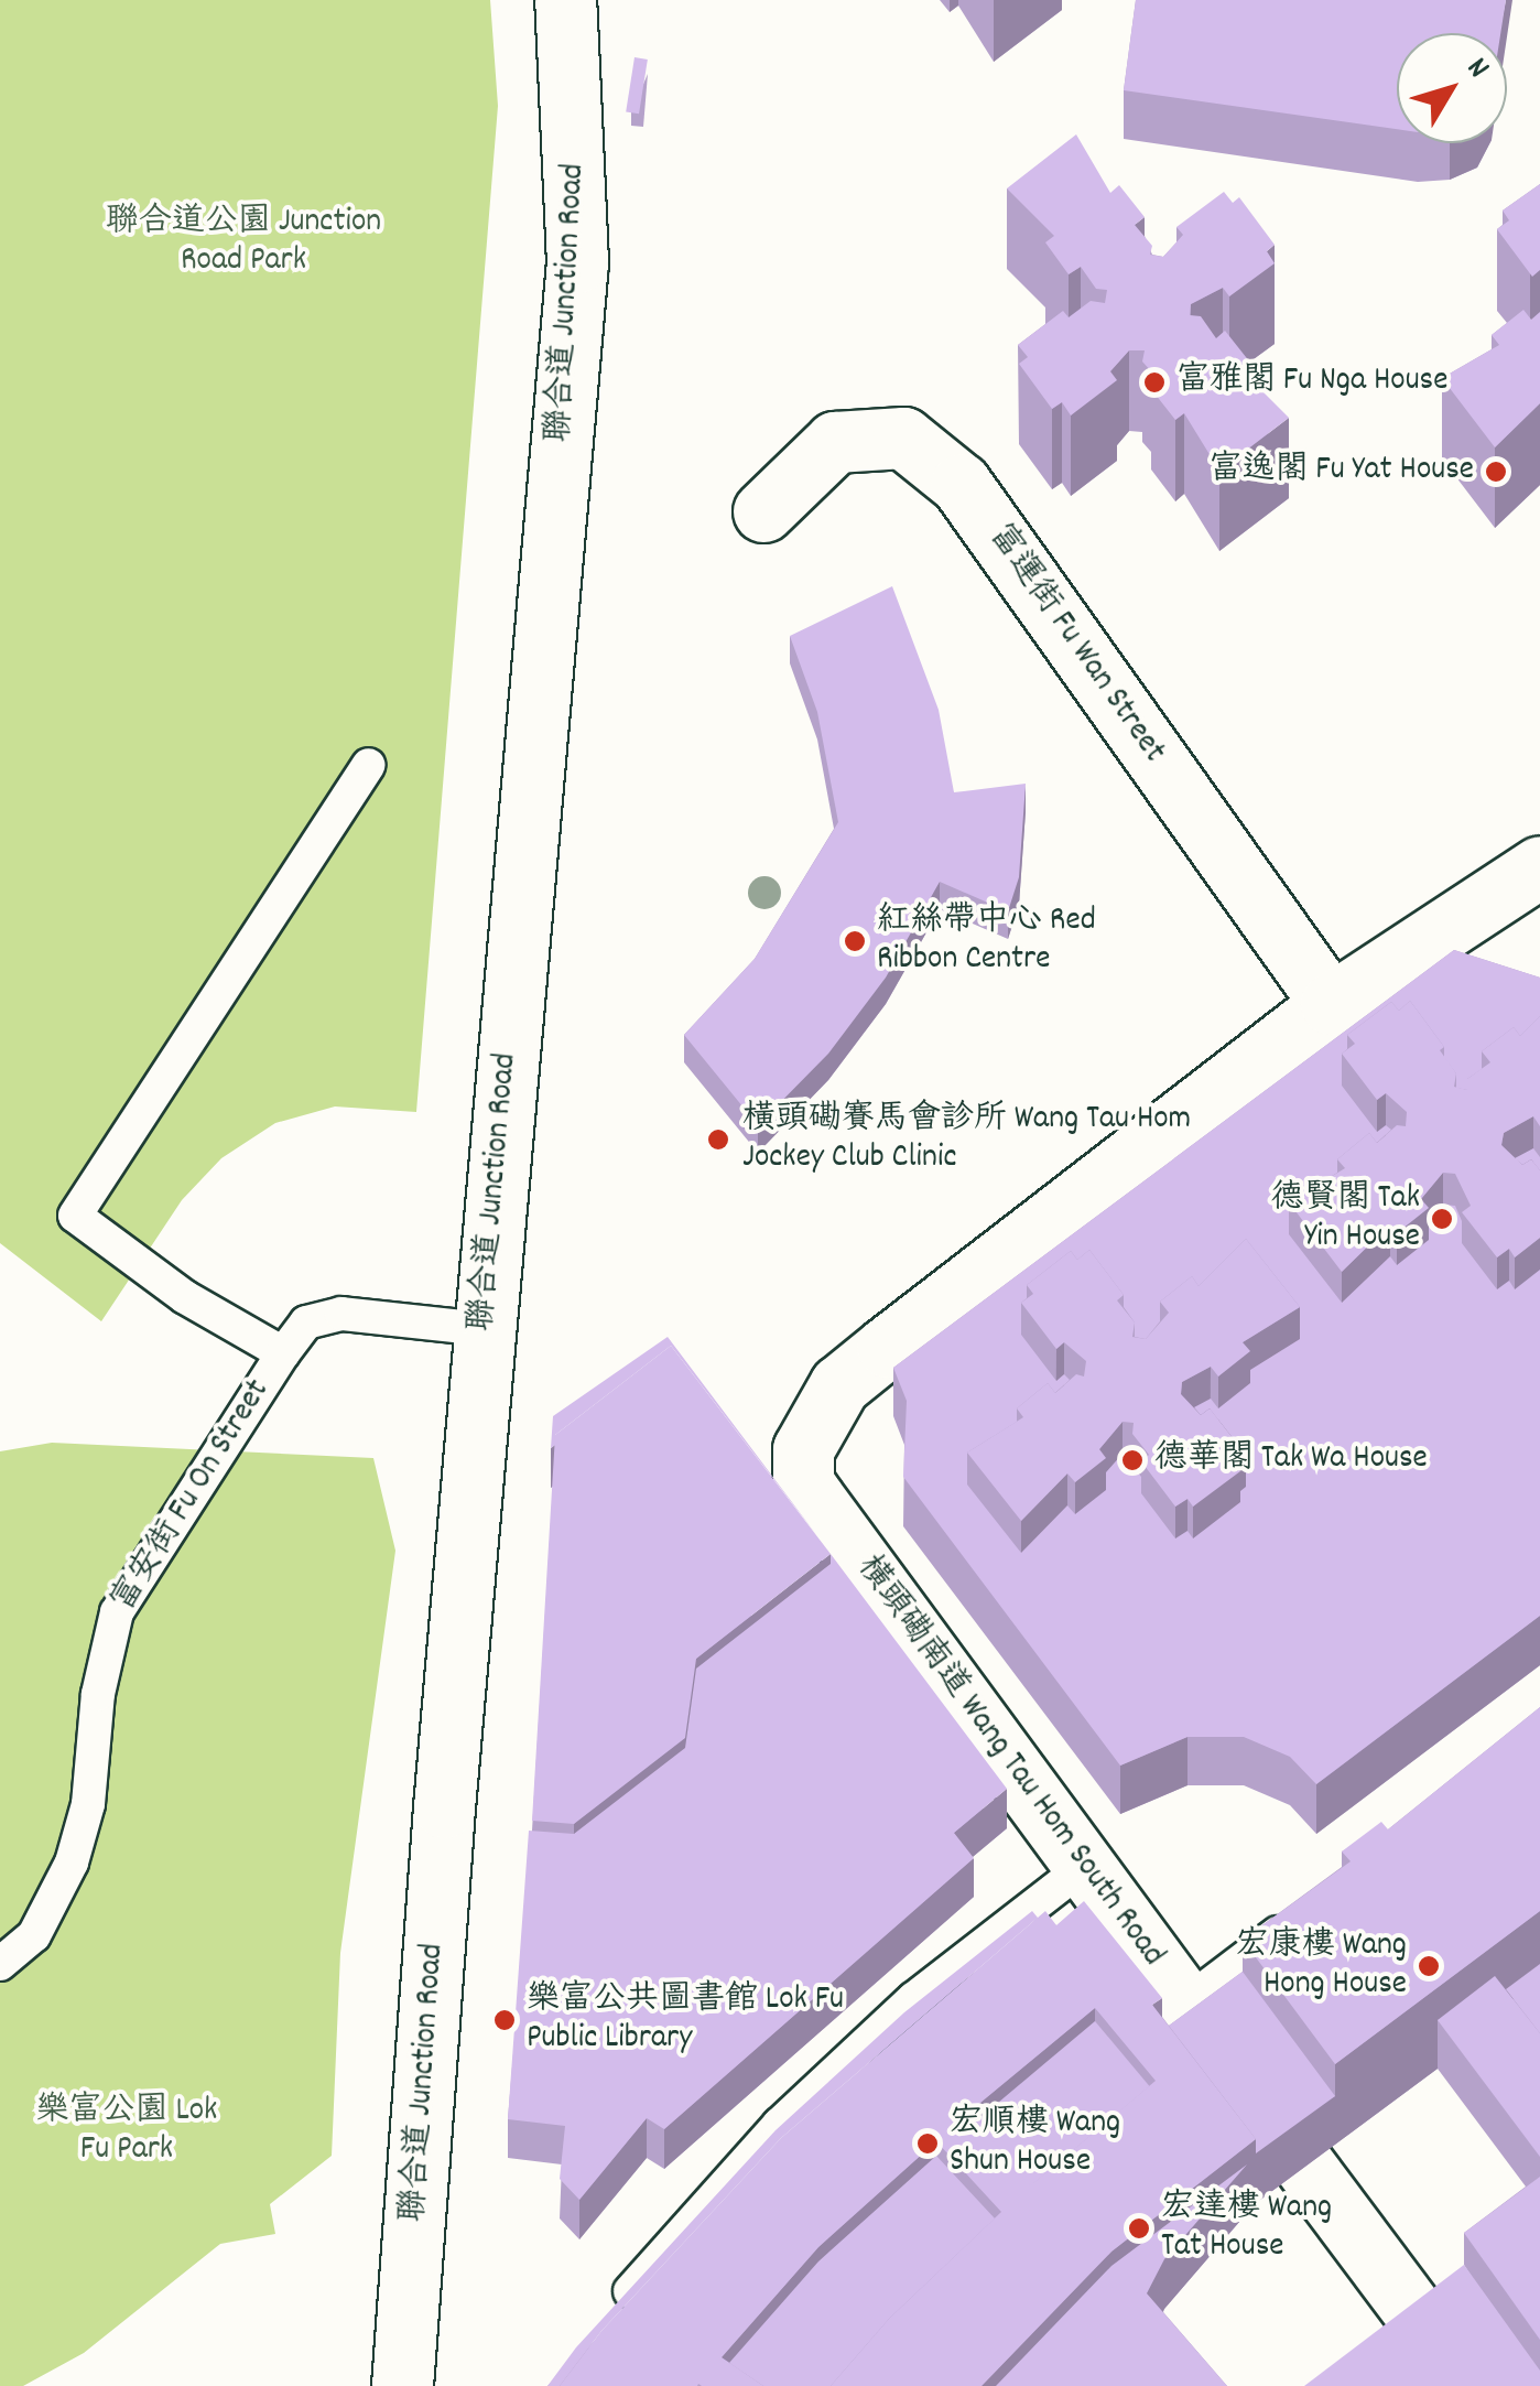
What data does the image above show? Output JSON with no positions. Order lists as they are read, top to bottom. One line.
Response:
{"streets":{"street":["聯合道 Junction Road","富運街 Fu Wan Street","橫頭磡南道 Wang Tau Hom South Road"],"lane":["富安街 Fu On Street"]},"crossings":[["聯合道 Junction Road","富安街 Fu On Street"],["富運街 Fu Wan Street","橫頭磡南道 Wang Tau Hom South Road"]],"parks":["聯合道公園 Junction Road Park","樂富公園 Lok Fu Park"],"places":["富雅閣 Fu Nga House","富逸閣 Fu Yat House","紅絲帶中心 Red Ribbon Centre","橫頭磡賽馬會診所 Wang Tau Hom Jockey Club Clinic","德賢閣 Tak Yin House","德華閣 Tak Wa House","宏康樓 Wang Hong House","樂富公共圖書館 Lok Fu Public Library","宏順樓 Wang Shun House","宏達樓 Wang Tat House"],"north":"top right"}
